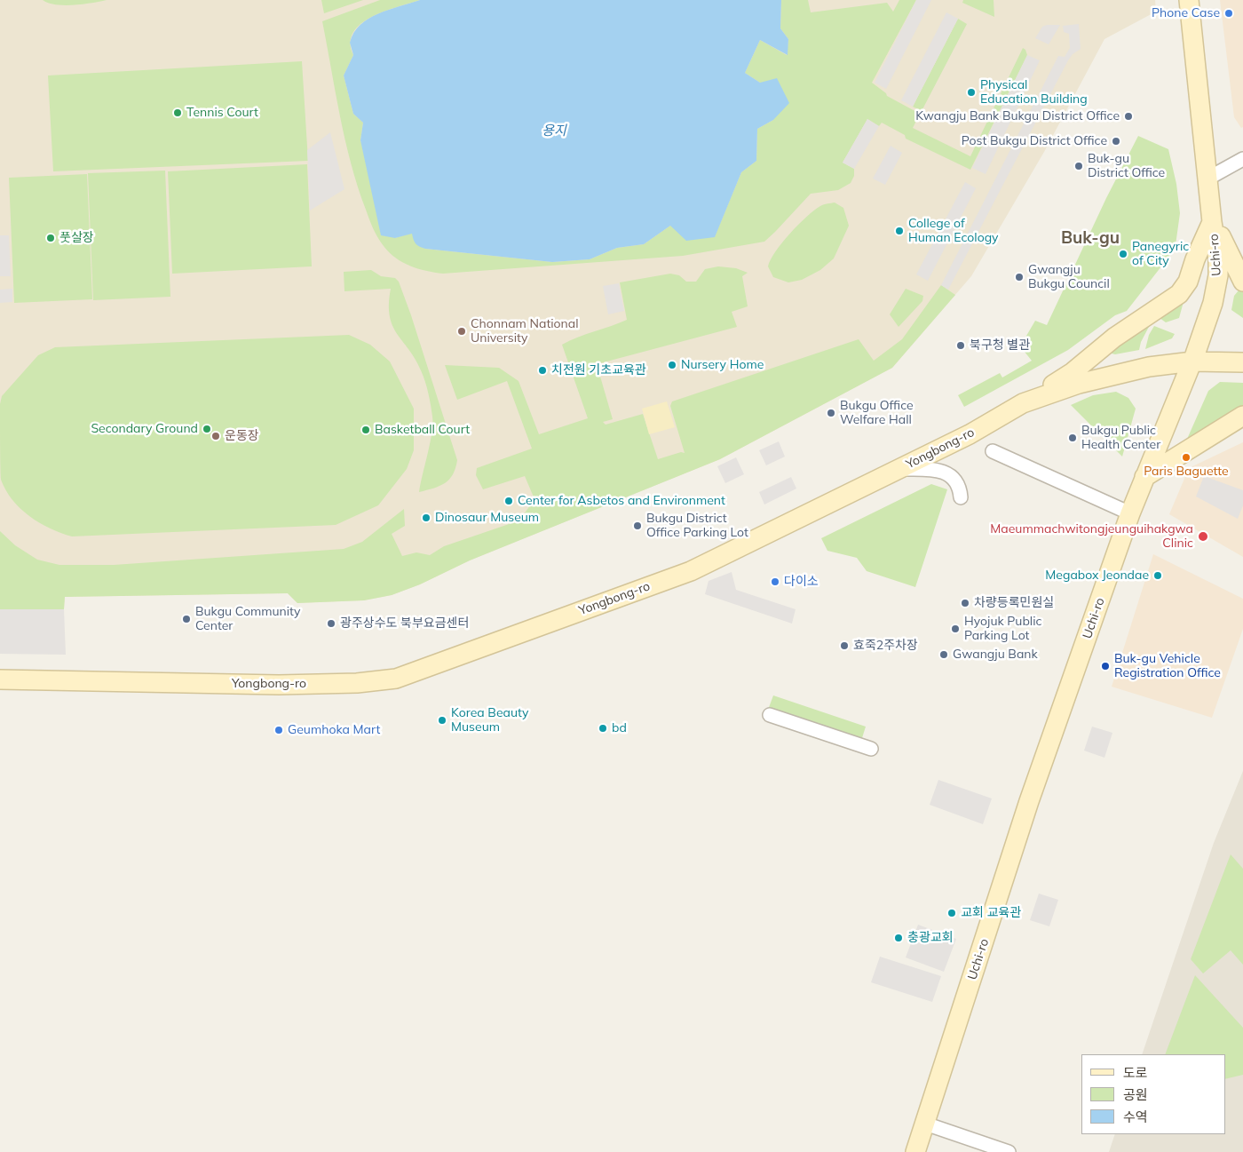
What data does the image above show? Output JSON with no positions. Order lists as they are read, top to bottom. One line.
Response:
{"streets":{"main road":["Uchi-ro","Yongbong-ro"]},"crossings":[["Uchi-ro","Yongbong-ro"]],"districts":["Buk-gu"],"water":["용지"],"places":["Phone Case","Physical Education Building","Tennis Court","Kwangju Bank Bukgu District Office","Post Bukgu District Office","Buk-gu District Office","College of Human Ecology","풋살장","Panegyric of City","Gwangju Bukgu Council","Chonnam National University","북구청 별관","Nursery Home","치전원 기초교육관","Bukgu Office Welfare Hall","Secondary Ground","Basketball Court","운동장","Bukgu Public Health Center","Paris Baguette","Center for Asbetos and Environment","Dinosaur Museum","Bukgu District Office Parking Lot","Maeummachwitongjeunguihakgwa Clinic","Megabox Jeondae","다이소","차량등록민원실","Bukgu Community Center","광주상수도 북부요금센터","Hyojuk Public Parking Lot","효죽2주차장","Gwangju Bank","Buk-gu Vehicle Registration Office","Korea Beauty Museum","bd","Geumhoka Mart","교회 교육관","충광교회"],"legend":["도로","공원","수역"]}
